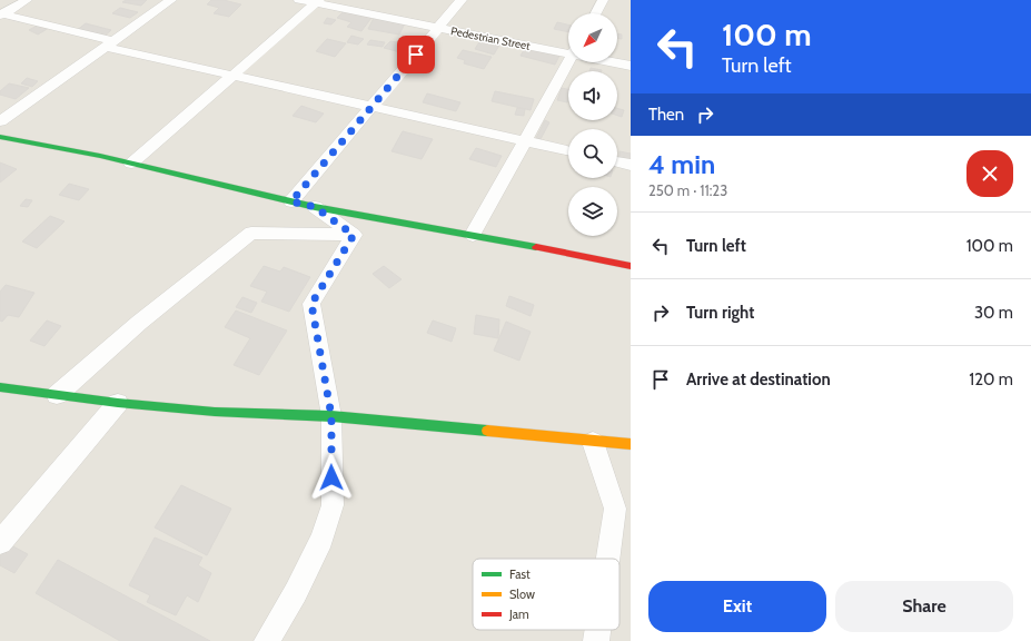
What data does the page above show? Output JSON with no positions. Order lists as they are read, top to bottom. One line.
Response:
{"streets":{"street":["Pedestrian Street"]},"legend":["Fast","Slow","Jam"],"north":"bottom left","page":{"turn":["100 m","Turn left"],"then":"Then","heading":["4 min","250 m · 11:23"],"list":[{"name":"Turn left","value":"100 m"},{"name":"Turn right","value":"30 m"},{"name":"Arrive at destination","value":"120 m"}],"buttons":["Exit","Share"]}}
